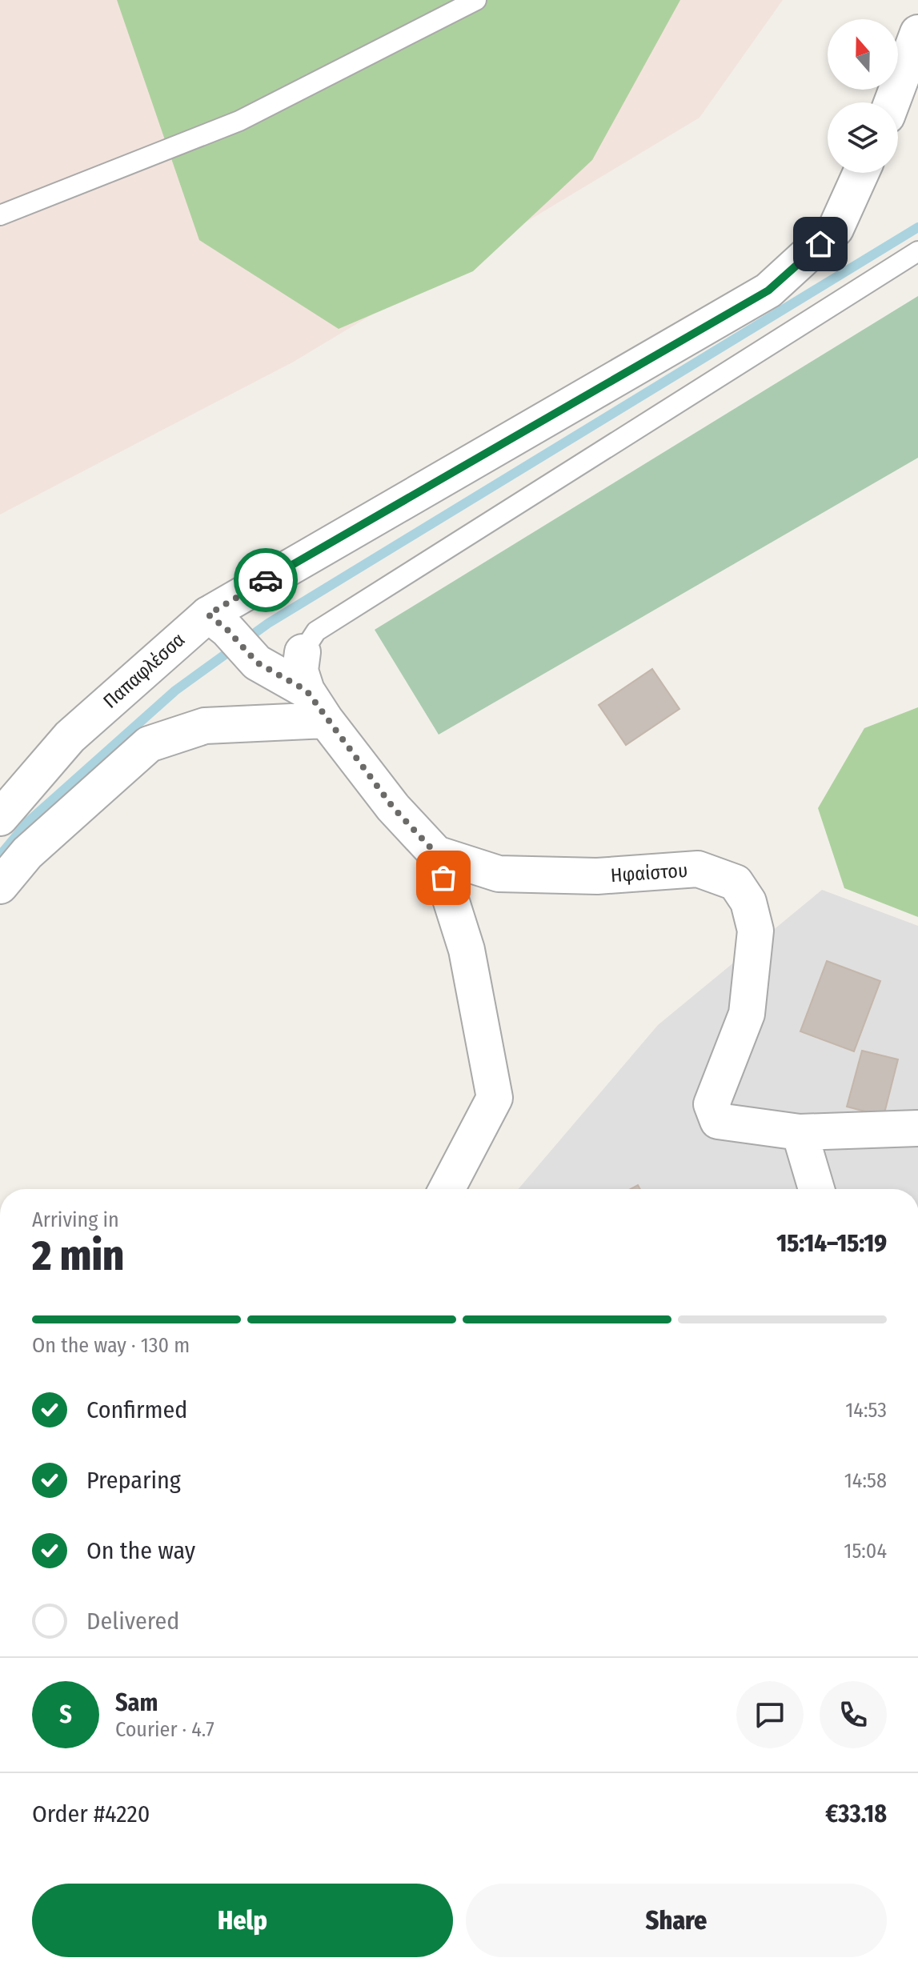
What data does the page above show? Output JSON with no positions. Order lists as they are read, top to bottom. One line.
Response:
{"streets":{"street":["Παπαφλέσσα","Ηφαίστου"]},"crossings":[["Παπαφλέσσα","Ηφαίστου"]],"north":"top","page":{"heading":["2 min","Arriving in","15:14–15:19"],"panel":["Sam","Courier · 4.7","Order #4220","€33.18"],"bar":"On the way · 130 m","list":[["Confirmed","14:53"],["Preparing","14:58"],["On the way","15:04"],"Delivered"],"round":"S","buttons":["Help","Share"]}}
